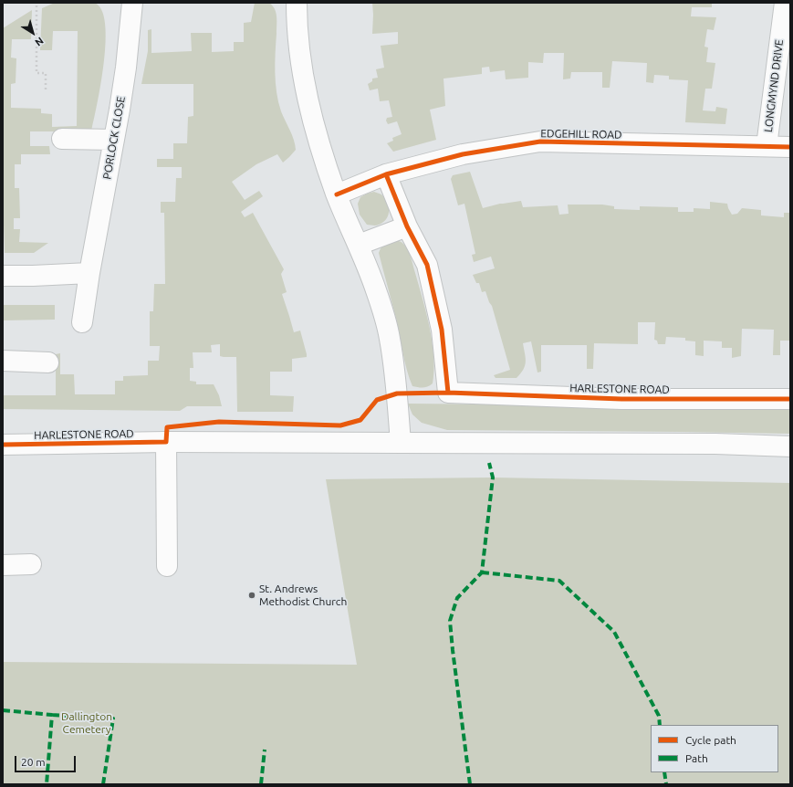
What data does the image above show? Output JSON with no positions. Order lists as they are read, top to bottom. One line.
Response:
{"streets":{"street":["LONGMYND DRIVE","EDGEHILL ROAD","PORLOCK CLOSE","HARLESTONE ROAD"]},"crossings":[["LONGMYND DRIVE","EDGEHILL ROAD"]],"parks":["Dallington Cemetery"],"places":["St. Andrews Methodist Church"],"legend":["Cycle path","Path"],"scale_bar":"20 m","north":"bottom right"}
